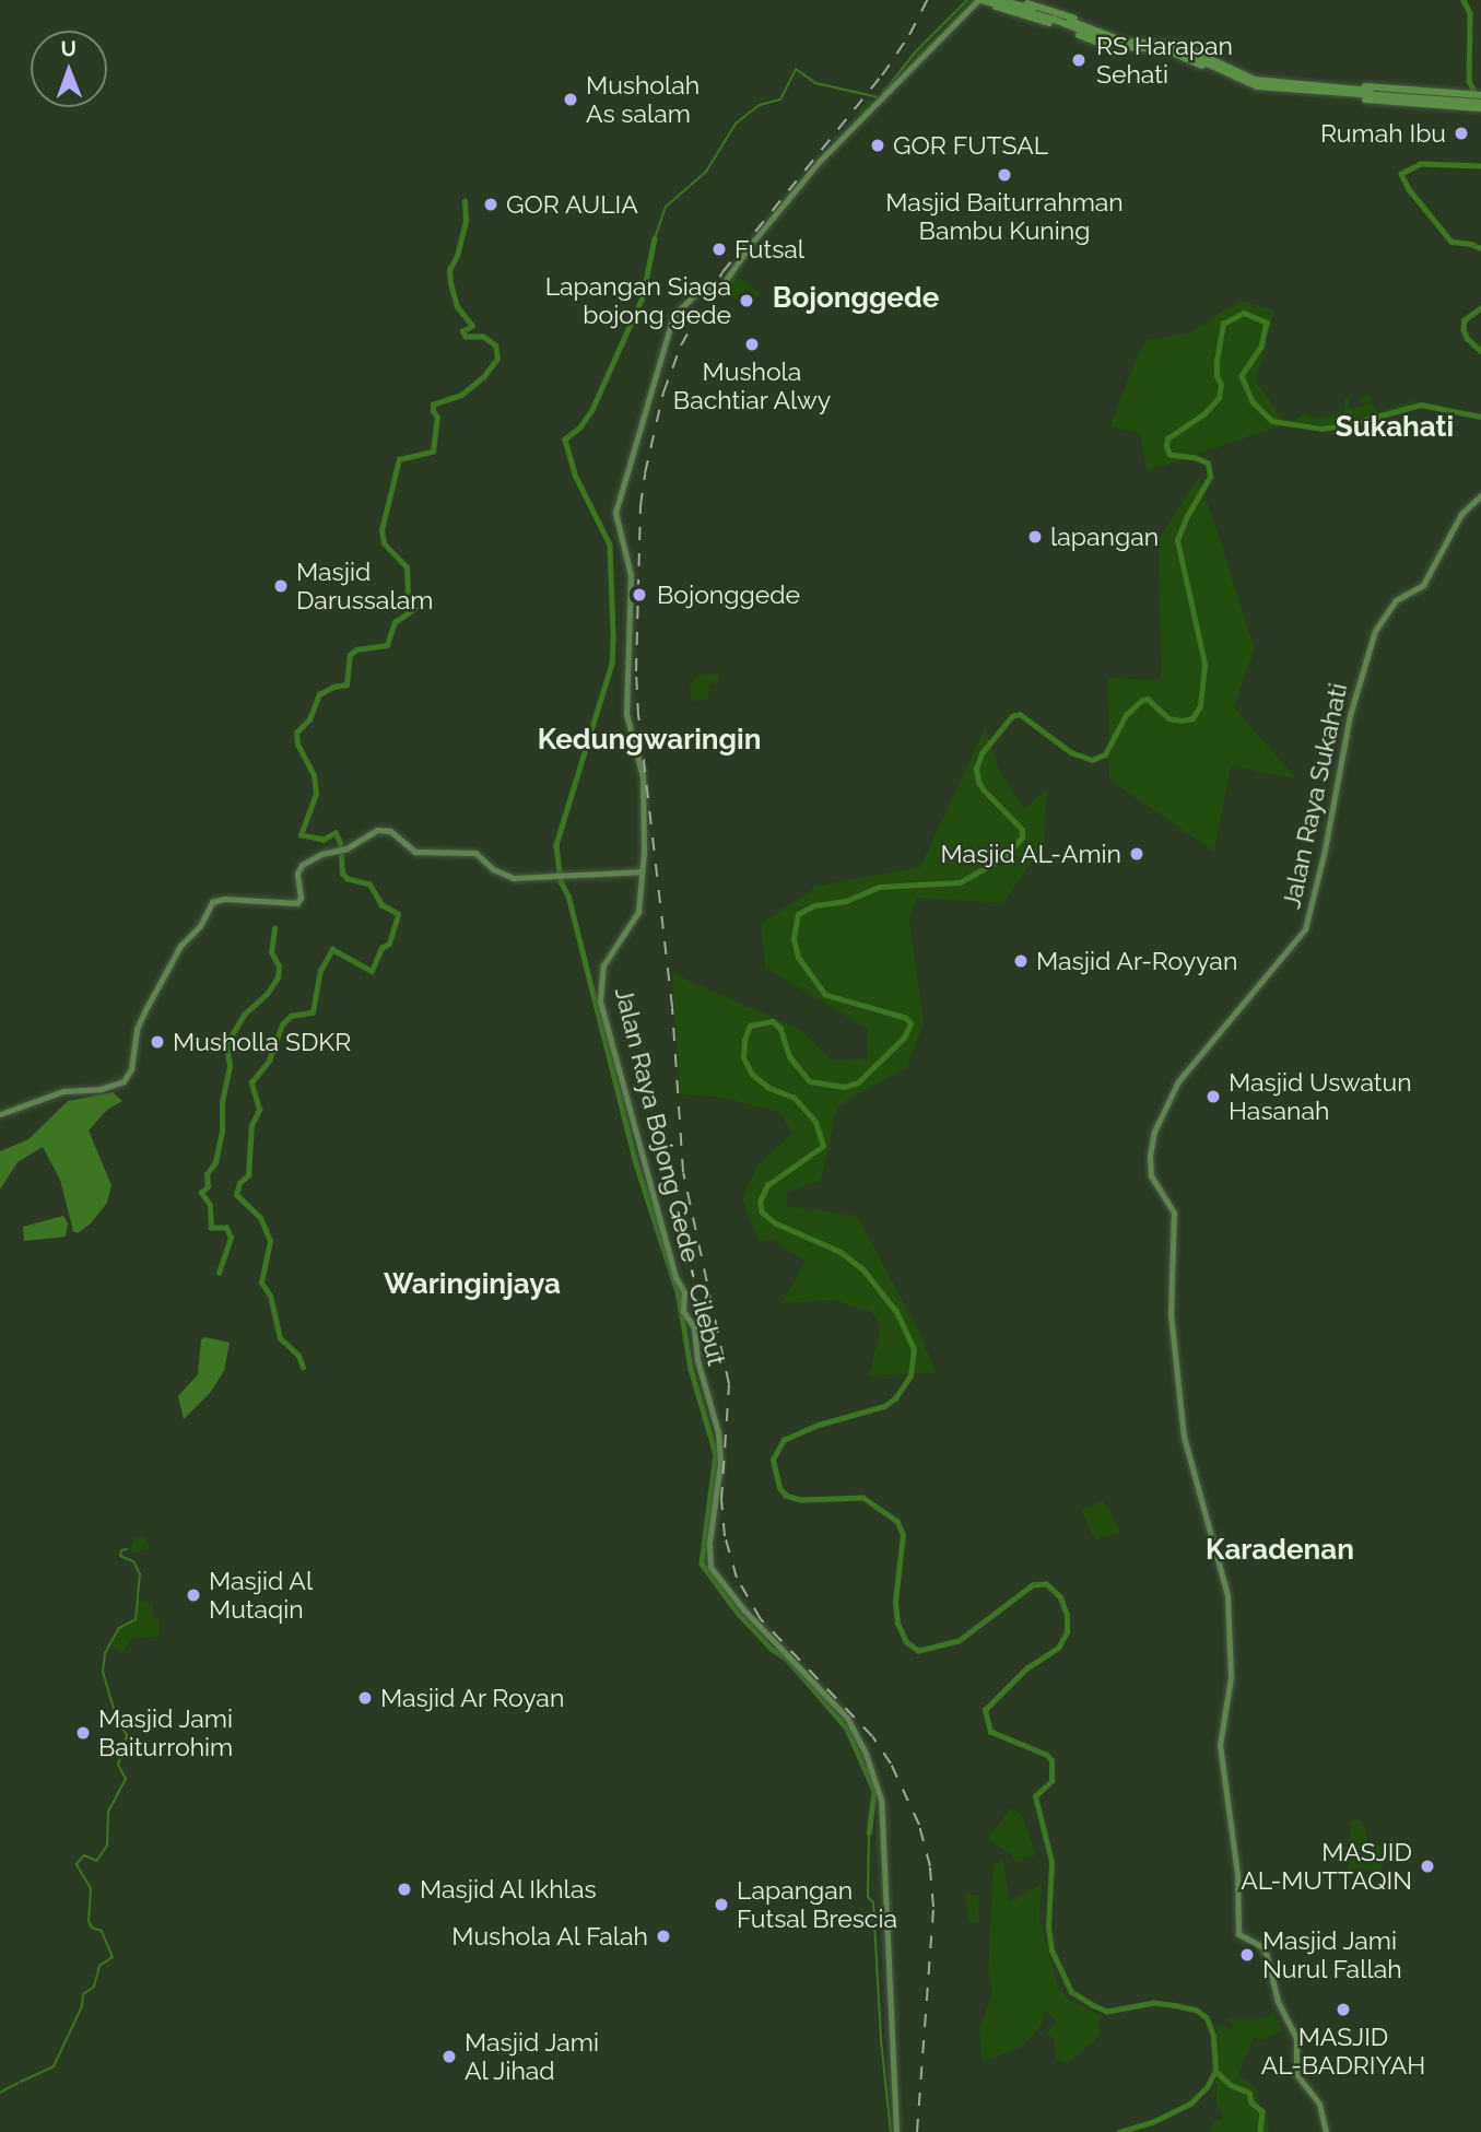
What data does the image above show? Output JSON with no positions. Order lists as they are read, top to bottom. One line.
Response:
{"streets":{"main road":["Jalan Raya Sukahati","Jalan Raya Bojong Gede - Cilebut"]},"districts":["Bojonggede","Sukahati","Kedungwaringin","Waringinjaya","Karadenan"],"places":["RS Harapan Sehati","Musholah As salam","Rumah Ibu","GOR FUTSAL","Masjid Baiturrahman Bambu Kuning","GOR AULIA","Futsal","Lapangan Siaga bojong gede","Mushola Bachtiar Alwy","lapangan","Masjid Darussalam","Bojonggede","Masjid AL-Amin","Masjid Ar-Royyan","Musholla SDKR","Masjid Uswatun Hasanah","Masjid Al Mutaqin","Masjid Ar Royan","Masjid Jami Baiturrohim","MASJID AL-MUTTAQIN","Masjid Al Ikhlas","Lapangan Futsal Brescia","Mushola Al Falah","Masjid Jami Nurul Fallah","MASJID AL-BADRIYAH","Masjid Jami Al Jihad"],"north":"top"}
